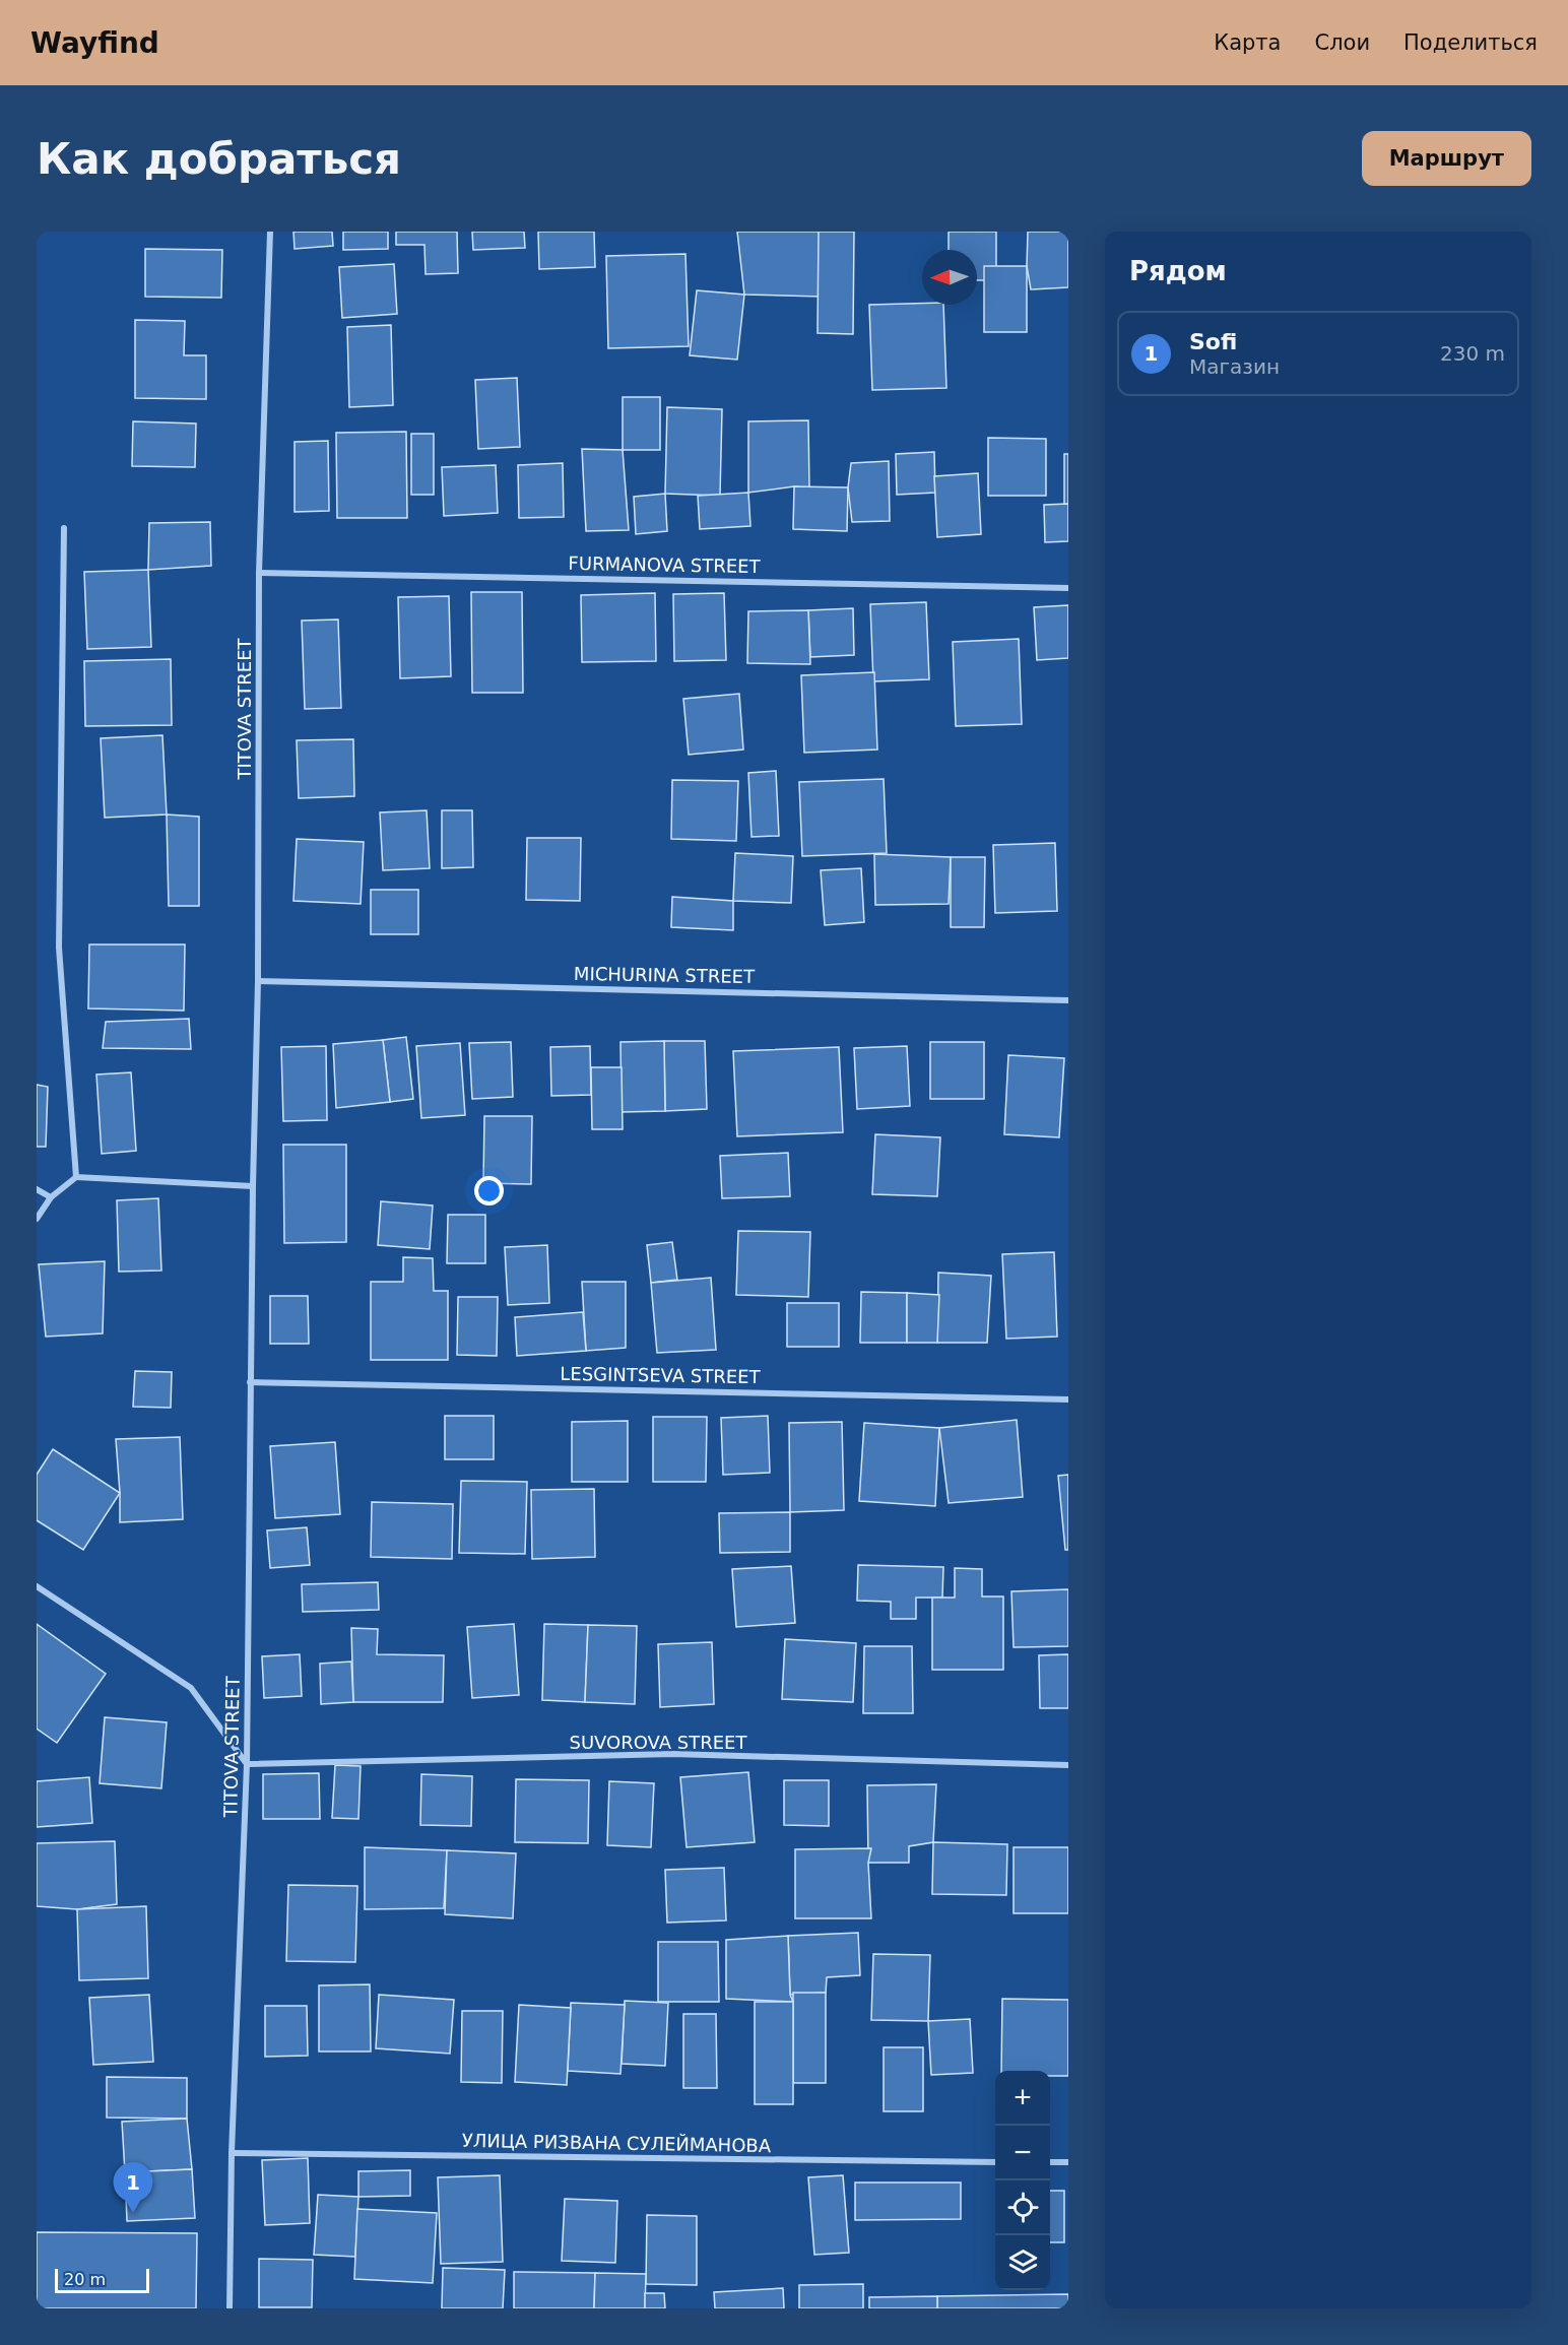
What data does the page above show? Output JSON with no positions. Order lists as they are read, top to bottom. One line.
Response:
{"streets":{"street":["FURMANOVA STREET","TITOVA STREET","MICHURINA STREET","LESGINTSEVA STREET","SUVOROVA STREET","УЛИЦА РИЗВАНА СУЛЕЙМАНОВА"]},"crossings":[["FURMANOVA STREET","TITOVA STREET"],["TITOVA STREET","MICHURINA STREET"],["TITOVA STREET","LESGINTSEVA STREET"],["TITOVA STREET","SUVOROVA STREET"],["TITOVA STREET","УЛИЦА РИЗВАНА СУЛЕЙМАНОВА"]],"scale_bar":"20 m","north":"left","page":{"header":"Wayfind","nav":["Карта","Слои","Поделиться"],"buttons":"Маршрут","title":"Как добраться","heading":"Рядом","list":[{"mark":"1","name":"Sofi","note":"Магазин","value":"230 m"}],"map_buttons":["+","−"],"pins":"1","scale":"20 m"}}
